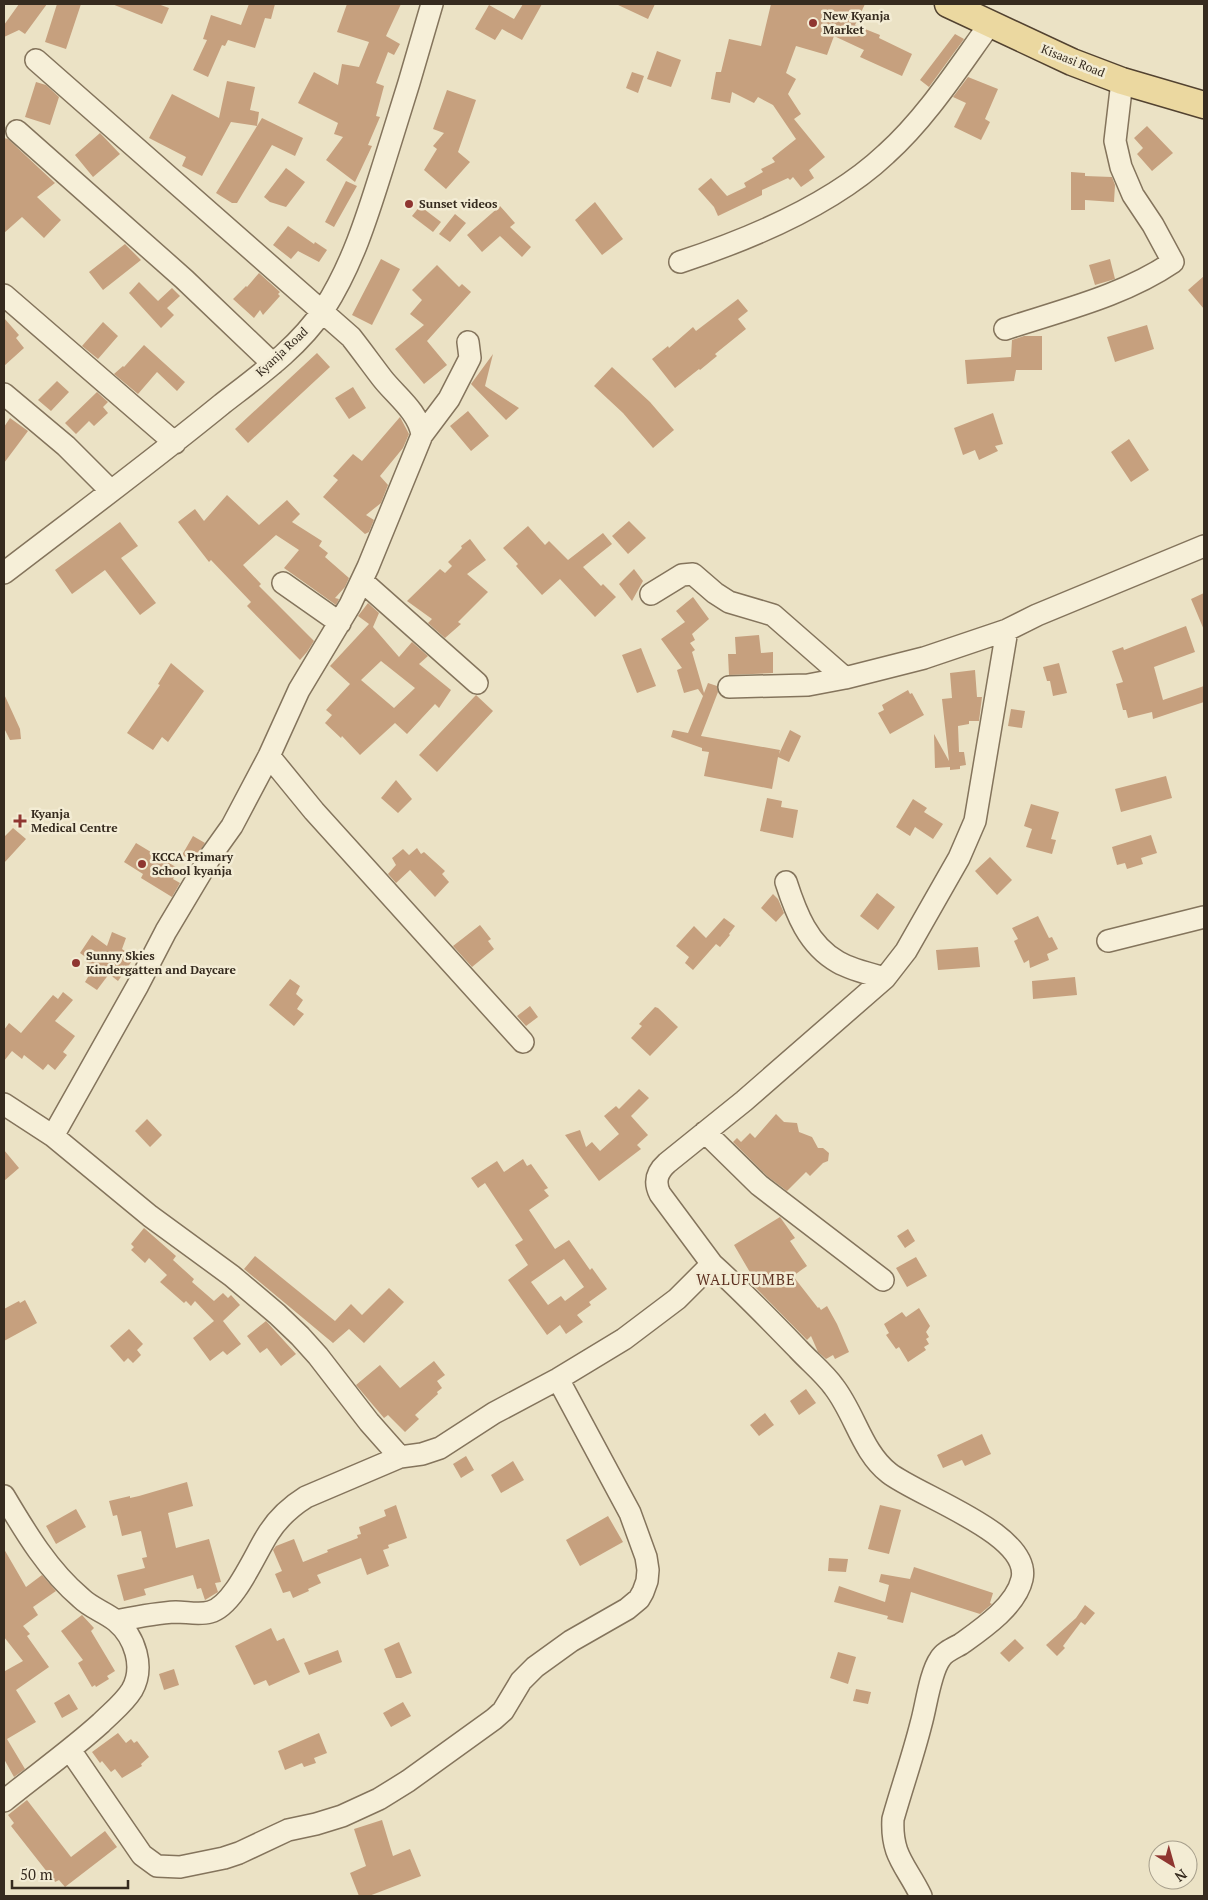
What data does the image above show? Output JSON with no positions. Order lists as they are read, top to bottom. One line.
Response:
{"streets":{"main road":["Kisaasi Road"],"street":["Kyanja Road"]},"districts":["WALUFUMBE"],"places":{"other":["New Kyanja Market","Sunset videos","KCCA Primary School kyanja","Sunny Skies Kindergatten and Daycare"],"health":["Kyanja Medical Centre"]},"scale_bar":"50 m","north":"bottom right"}
